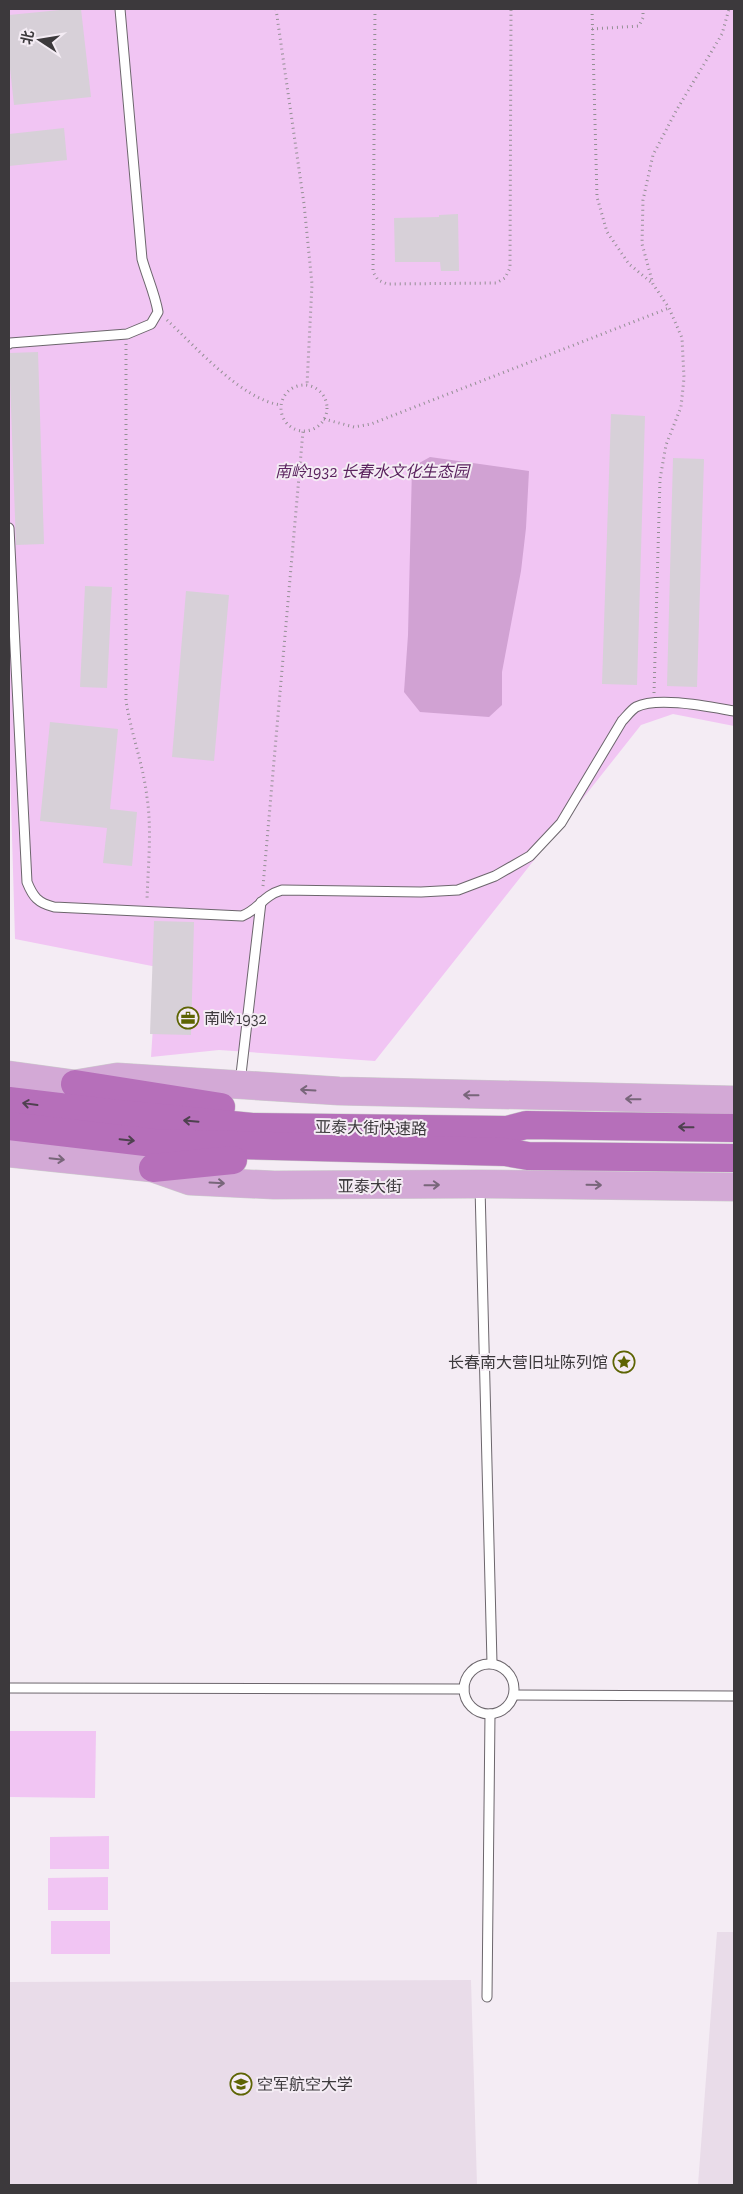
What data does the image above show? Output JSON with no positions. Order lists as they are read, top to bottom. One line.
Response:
{"streets":{"highway":["亚泰大街快速路"],"main road":["亚泰大街"]},"parks":["南岭1932 长春水文化生态园"],"places":{"office":["南岭1932"],"place":["长春南大营旧址陈列馆"],"school or university":["空军航空大学"]},"north":"left"}
